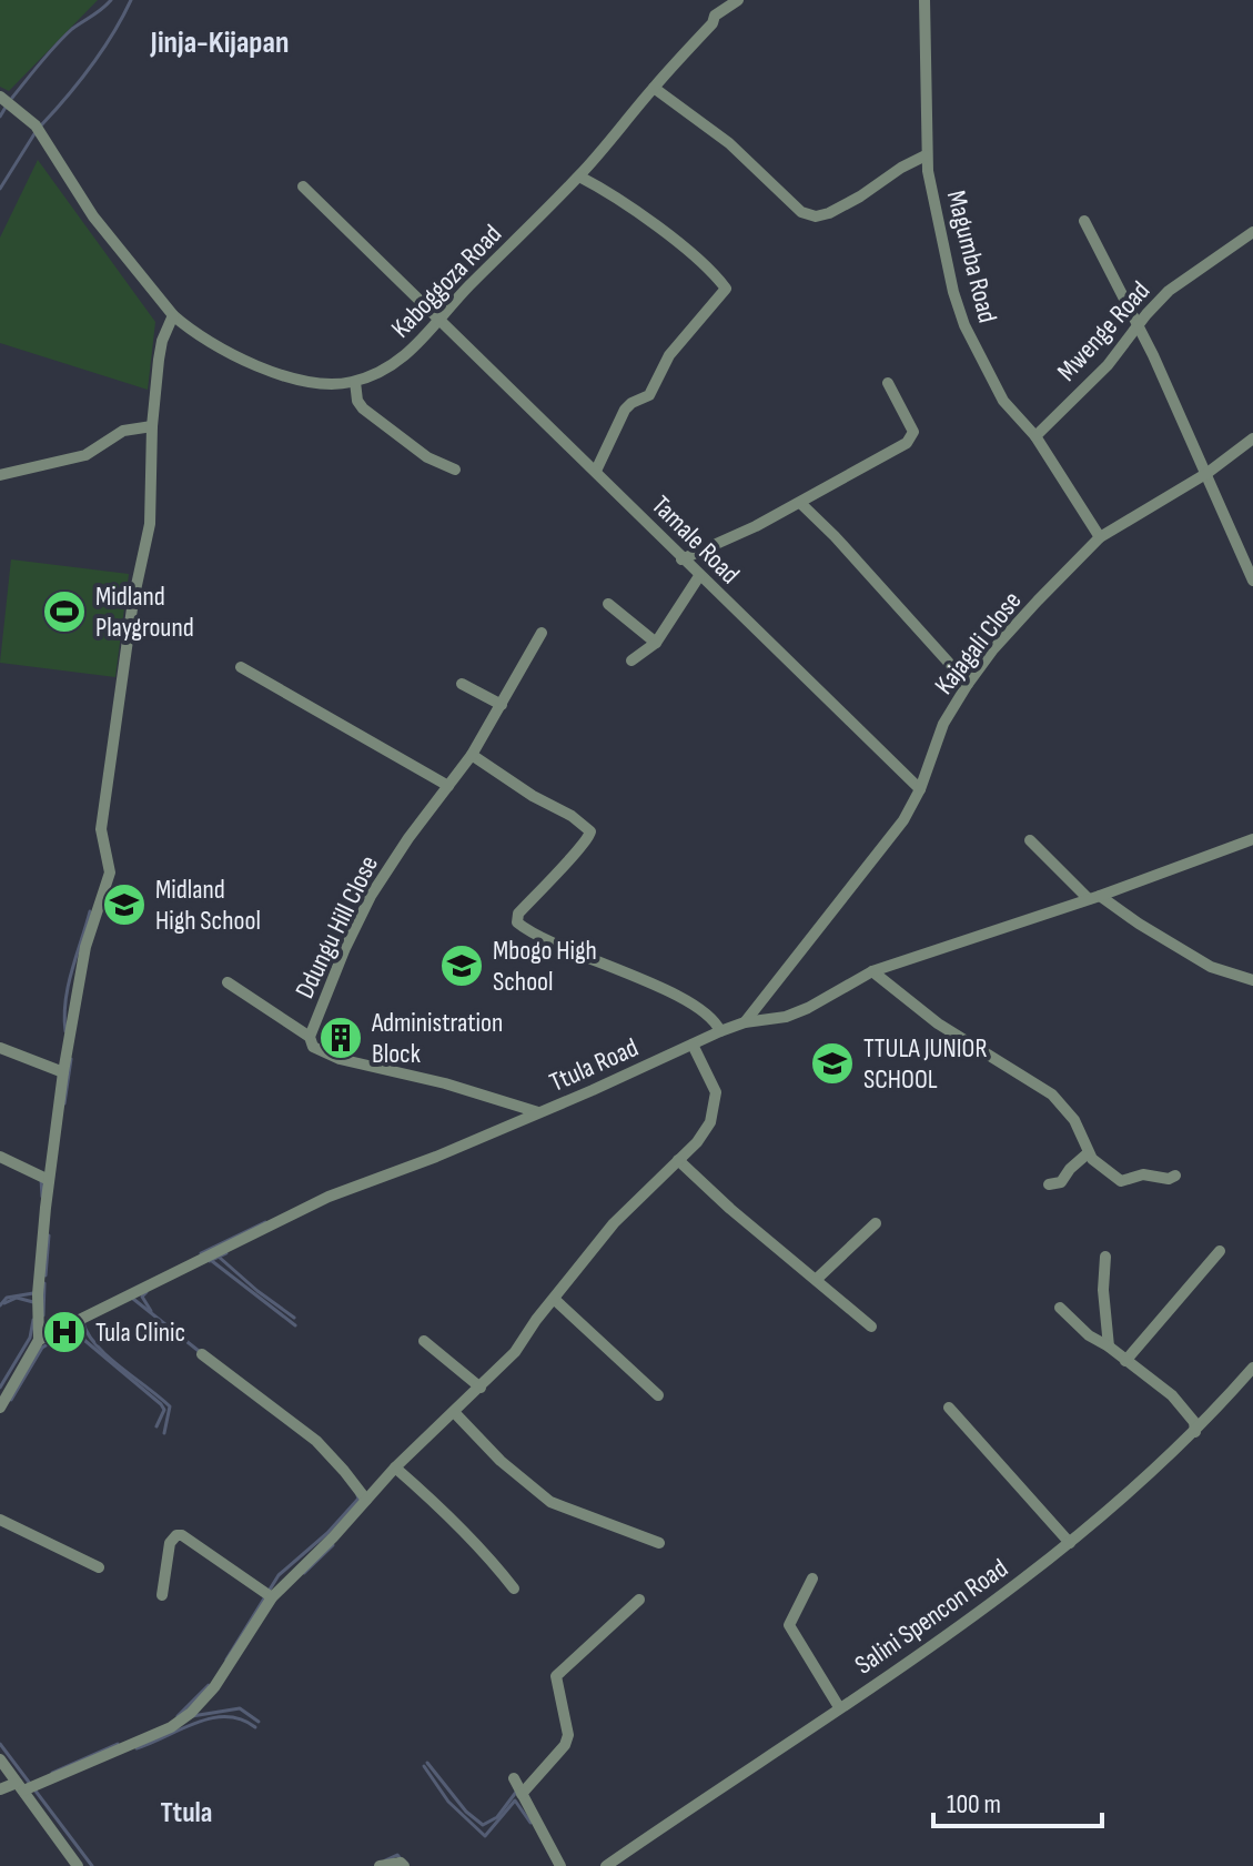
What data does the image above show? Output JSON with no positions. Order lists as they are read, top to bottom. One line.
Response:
{"streets":{"street":["Magumba Road","Kaboggoza Road","Mwenge Road","Tamale Road","Kajagali Close","Ddungu Hill Close","Ttula Road","Salini Spencon Road"]},"crossings":[["Magumba Road","Mwenge Road"],["Magumba Road","Kajagali Close"],["Kaboggoza Road","Tamale Road"],["Tamale Road","Kajagali Close"],["Kajagali Close","Ttula Road"],["Ddungu Hill Close","Ttula Road"]],"districts":["Jinja-Kijapan","Ttula"],"places":{"sports":["Midland Playground"],"school or university":["Midland High School","Mbogo High School","TTULA JUNIOR SCHOOL"],"building":["Administration Block"],"hospital":["Tula Clinic"]},"scale_bar":"100 m"}
